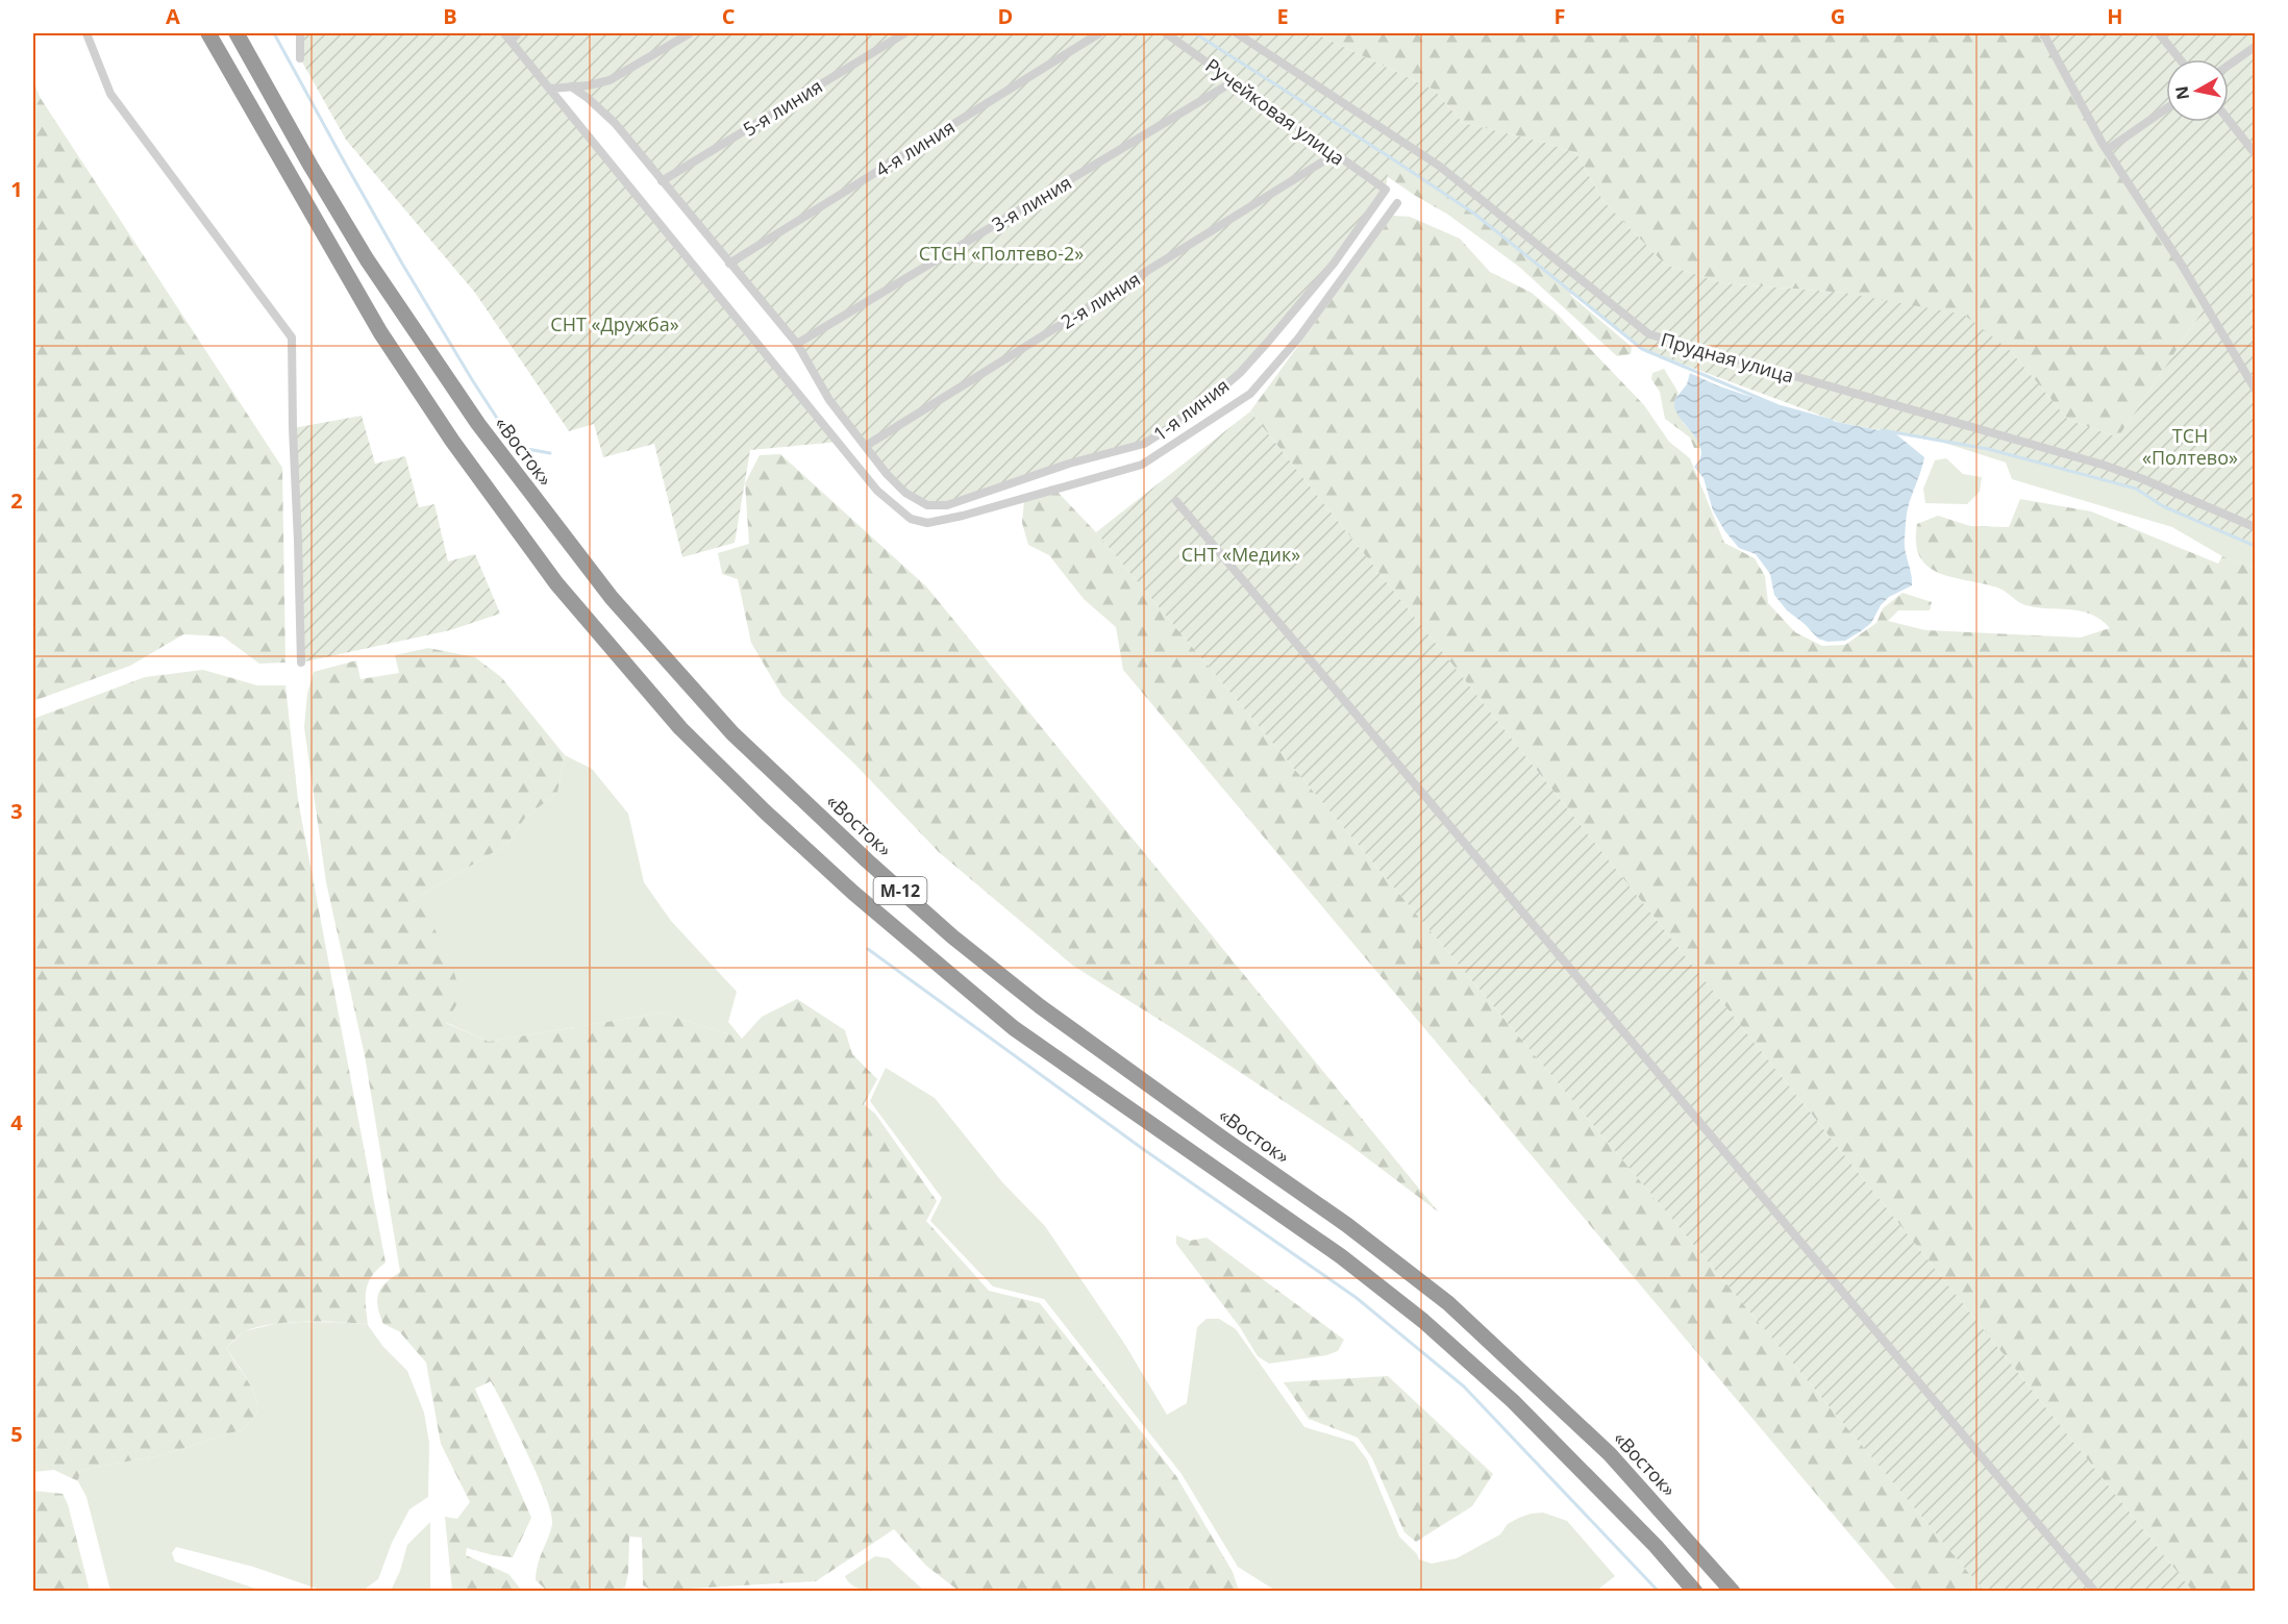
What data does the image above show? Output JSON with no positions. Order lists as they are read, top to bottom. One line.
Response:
{"streets":{"highway":["«Восток»","М-12"],"street":["5-я линия","Ручейковая улица","4-я линия","3-я линия","2-я линия","Прудная улица","1-я линия"]},"crossings":[["5-я линия","1-я линия"],["Ручейковая улица","3-я линия"],["Ручейковая улица","2-я линия"],["Ручейковая улица","1-я линия"],["4-я линия","1-я линия"],["3-я линия","1-я линия"],["2-я линия","1-я линия"]],"parks":["СТСН «Полтево-2»","СНТ «Дружба»","ТСН «Полтево»","СНТ «Медик»"],"north":"left","grid":{"columns":["A","B","C","D","E","F","G","H"],"rows":["1","2","3","4","5"]}}
